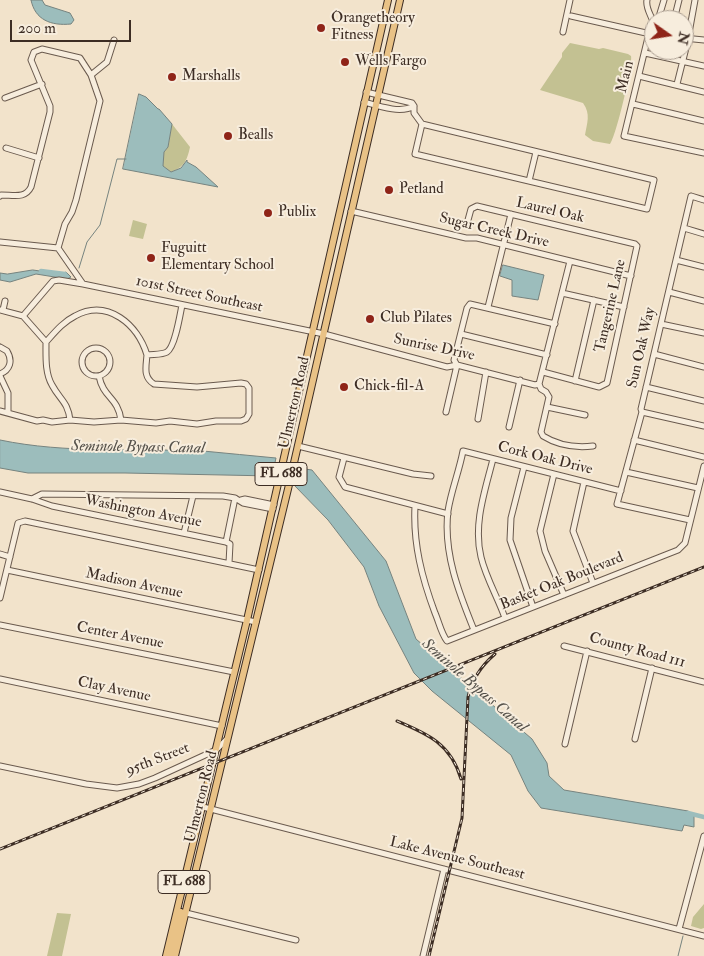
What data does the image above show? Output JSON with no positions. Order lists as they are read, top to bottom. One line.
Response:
{"streets":{"main road":["Ulmerton Road","FL 688"],"street":["Main","Laurel Oak","Sugar Creek Drive","101st Street Southeast","Tangerine Lane","Sunrise Drive","Sun Oak Way","Cork Oak Drive","Washington Avenue","Basket Oak Boulevard","Madison Avenue","Center Avenue","County Road 111","Clay Avenue","95th Street","Lake Avenue Southeast"]},"crossings":[["Laurel Oak","Tangerine Lane"],["Sugar Creek Drive","Tangerine Lane"],["Sugar Creek Drive","Ulmerton Road"],["101st Street Southeast","Sunrise Drive"],["101st Street Southeast","Ulmerton Road"],["Sunrise Drive","Ulmerton Road"],["Sun Oak Way","Cork Oak Drive"],["Sun Oak Way","Basket Oak Boulevard"],["Ulmerton Road","Washington Avenue"],["Ulmerton Road","Madison Avenue"],["Ulmerton Road","Center Avenue"],["Ulmerton Road","Clay Avenue"],["Ulmerton Road","95th Street"],["Ulmerton Road","Lake Avenue Southeast"]],"water":["Seminole Bypass Canal"],"places":["Orangetheory Fitness","Wells Fargo","Marshalls","Bealls","Petland","Publix","Fuguitt Elementary School","Club Pilates","Chick-fil-A"],"scale_bar":"200 m","north":"right"}
